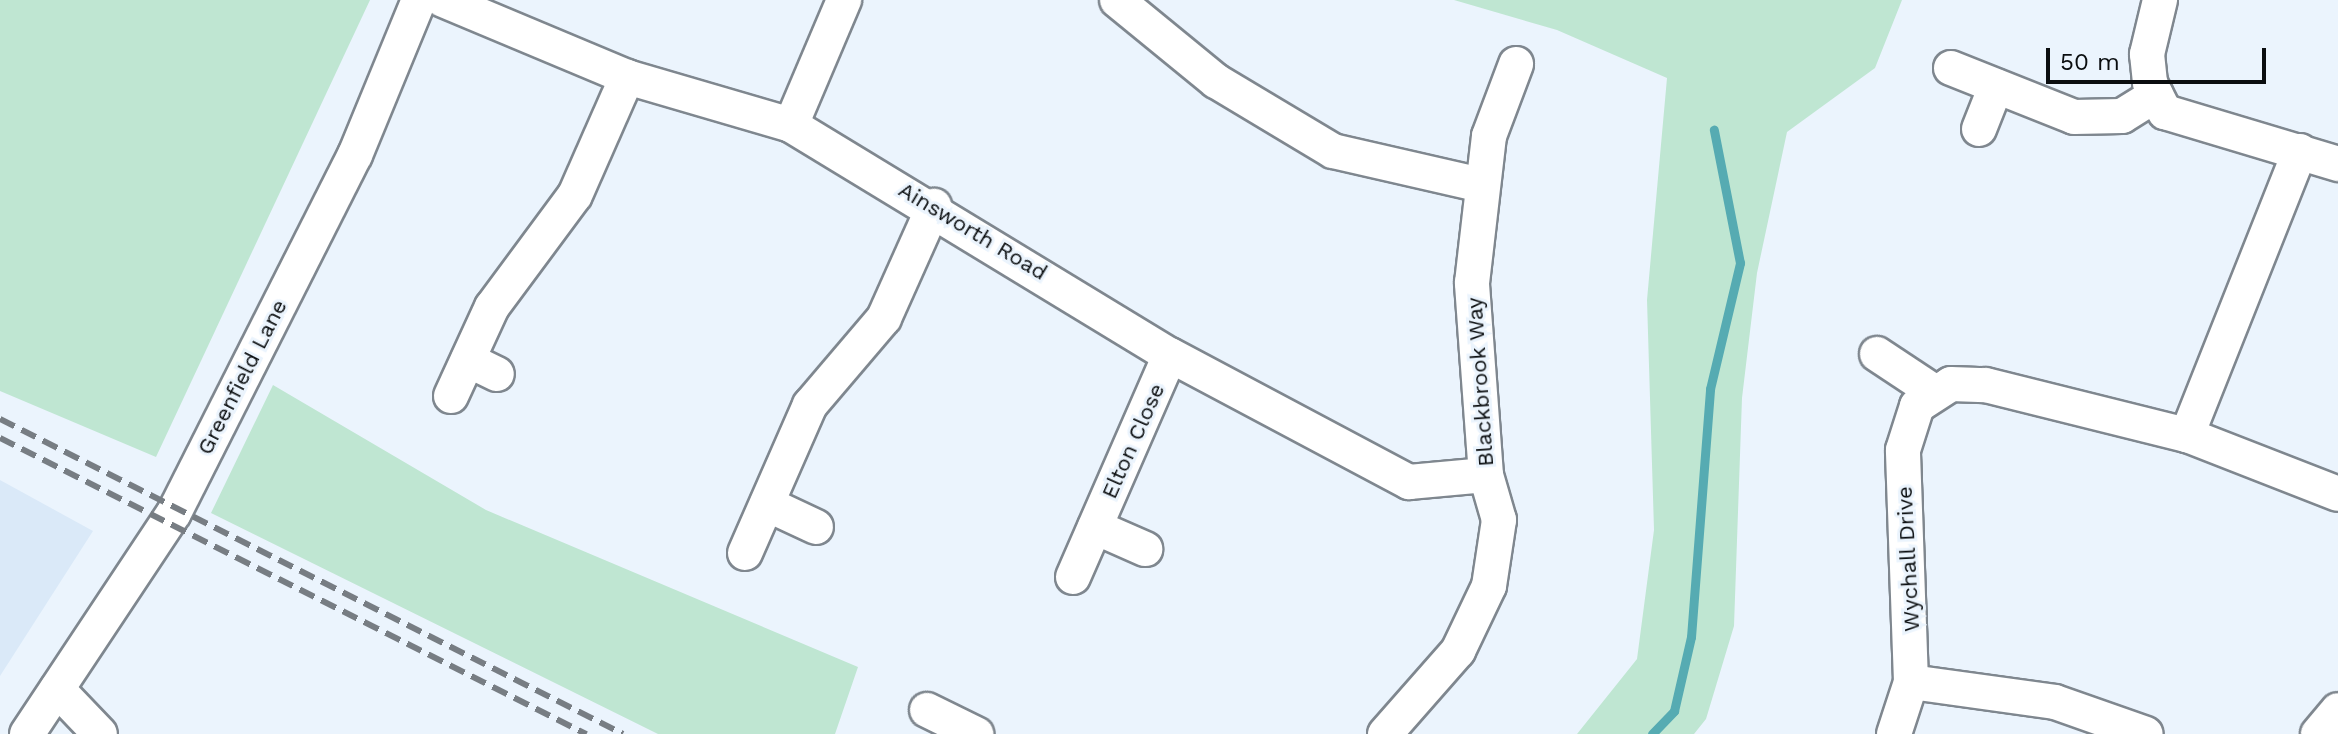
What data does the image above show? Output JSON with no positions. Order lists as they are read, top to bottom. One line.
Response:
{"streets":{"street":["Ainsworth Road","Greenfield Lane","Blackbrook Way","Elton Close","Wychall Drive"]},"crossings":[["Ainsworth Road","Blackbrook Way"],["Ainsworth Road","Elton Close"]],"scale_bar":"50 m"}
